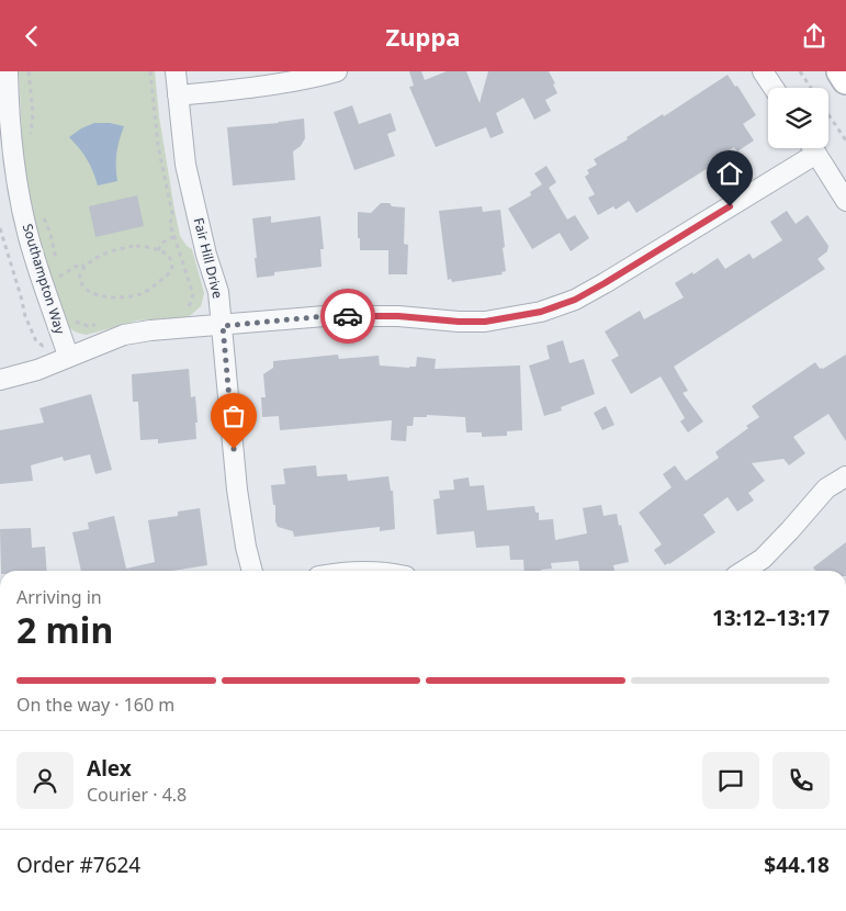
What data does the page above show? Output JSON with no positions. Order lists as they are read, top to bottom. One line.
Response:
{"streets":{"street":["Fair Hill Drive","Southampton Way"]},"page":{"header":"Zuppa","heading":["2 min","Arriving in","13:12–13:17"],"panel":["Alex","Courier · 4.8","Order #7624","$44.18"],"bar":"On the way · 160 m"}}
